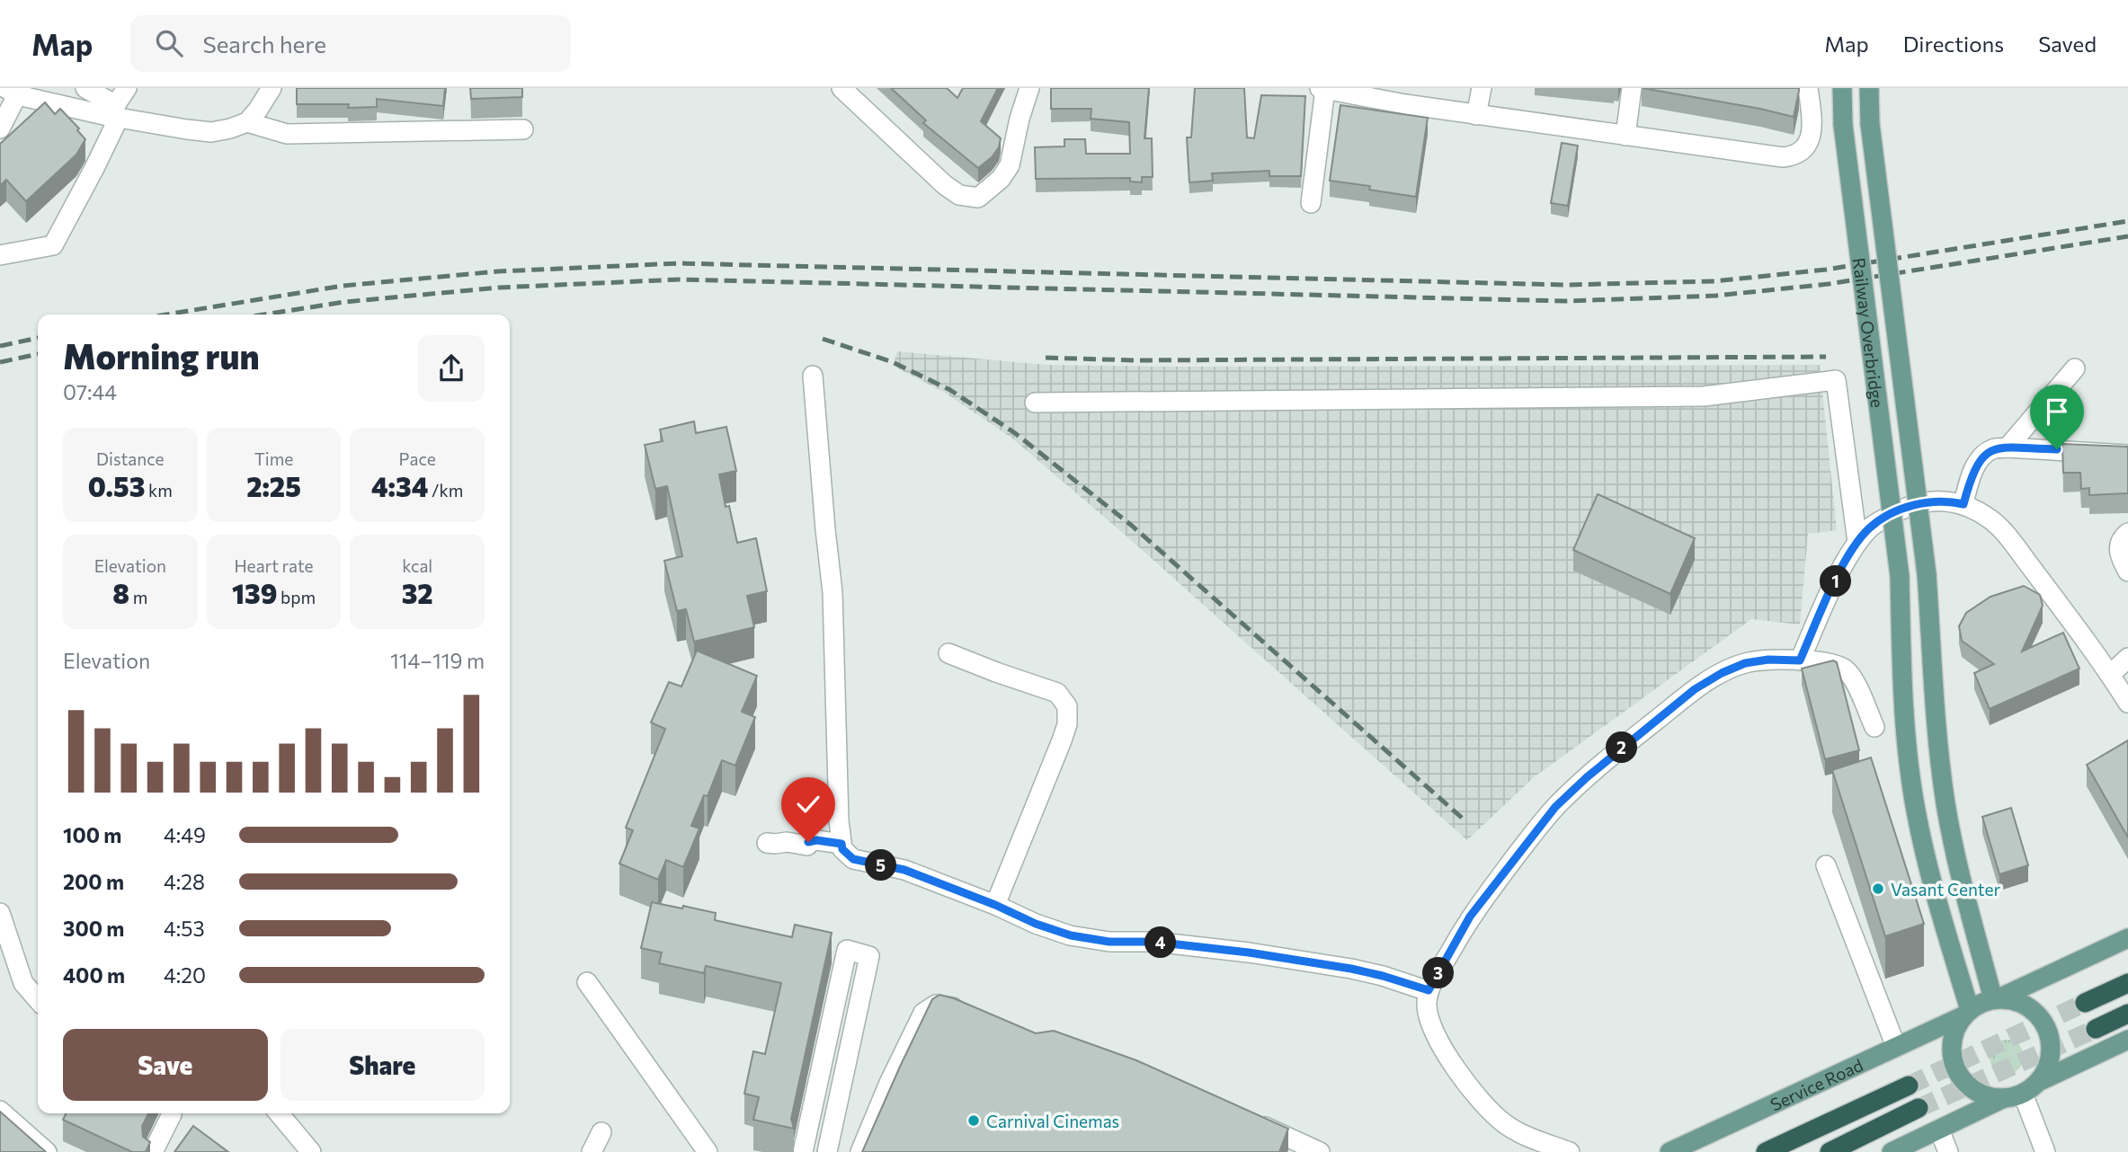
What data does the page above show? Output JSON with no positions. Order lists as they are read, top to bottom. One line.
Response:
{"streets":{"main road":["Railway Overbridge","Service Road"]},"crossings":[["Railway Overbridge","Service Road"]],"places":["Vasant Center","Carnival Cinemas"],"page":{"header":"Map","search":"Search here","nav":["Map","Directions","Saved"],"heading":["Morning run","07:44"],"stats":[["Distance","0.53 km"],["Time","2:25"],["Pace","4:34 /km"],["Elevation","8 m"],["Heart rate","139 bpm"],["kcal","32"]],"pins":["1","2","5","4","3"],"chart":["Elevation","114–119 m"],"list":[{"name":"100 m","note":"4:49"},{"name":"200 m","note":"4:28"},{"name":"300 m","note":"4:53"},{"name":"400 m","note":"4:20"}],"buttons":["Save","Share"]}}
